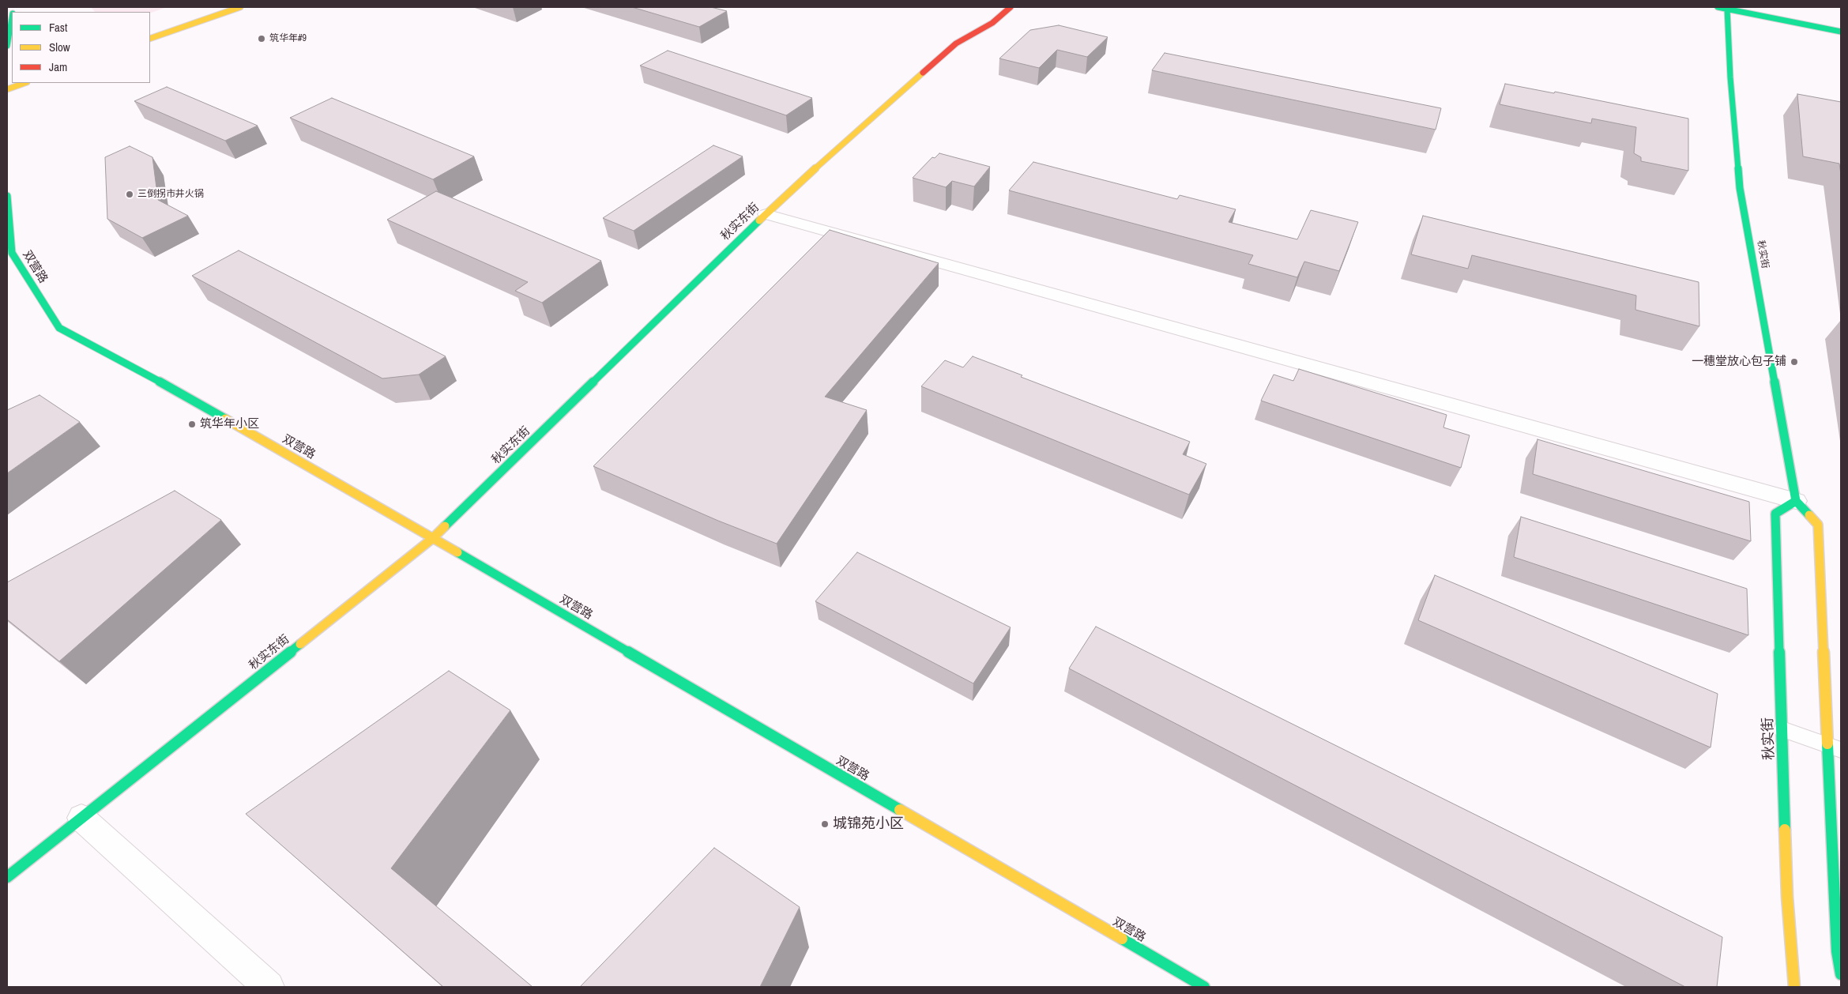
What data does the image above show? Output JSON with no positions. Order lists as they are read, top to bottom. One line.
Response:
{"streets":{"street":["秋实东街","秋实街","双营路"]},"crossings":[["秋实东街","双营路"]],"places":["筑华年#9","三倒拐市井火锅","一穗堂放心包子铺","筑华年小区","城锦苑小区"],"legend":["Fast","Slow","Jam"]}
